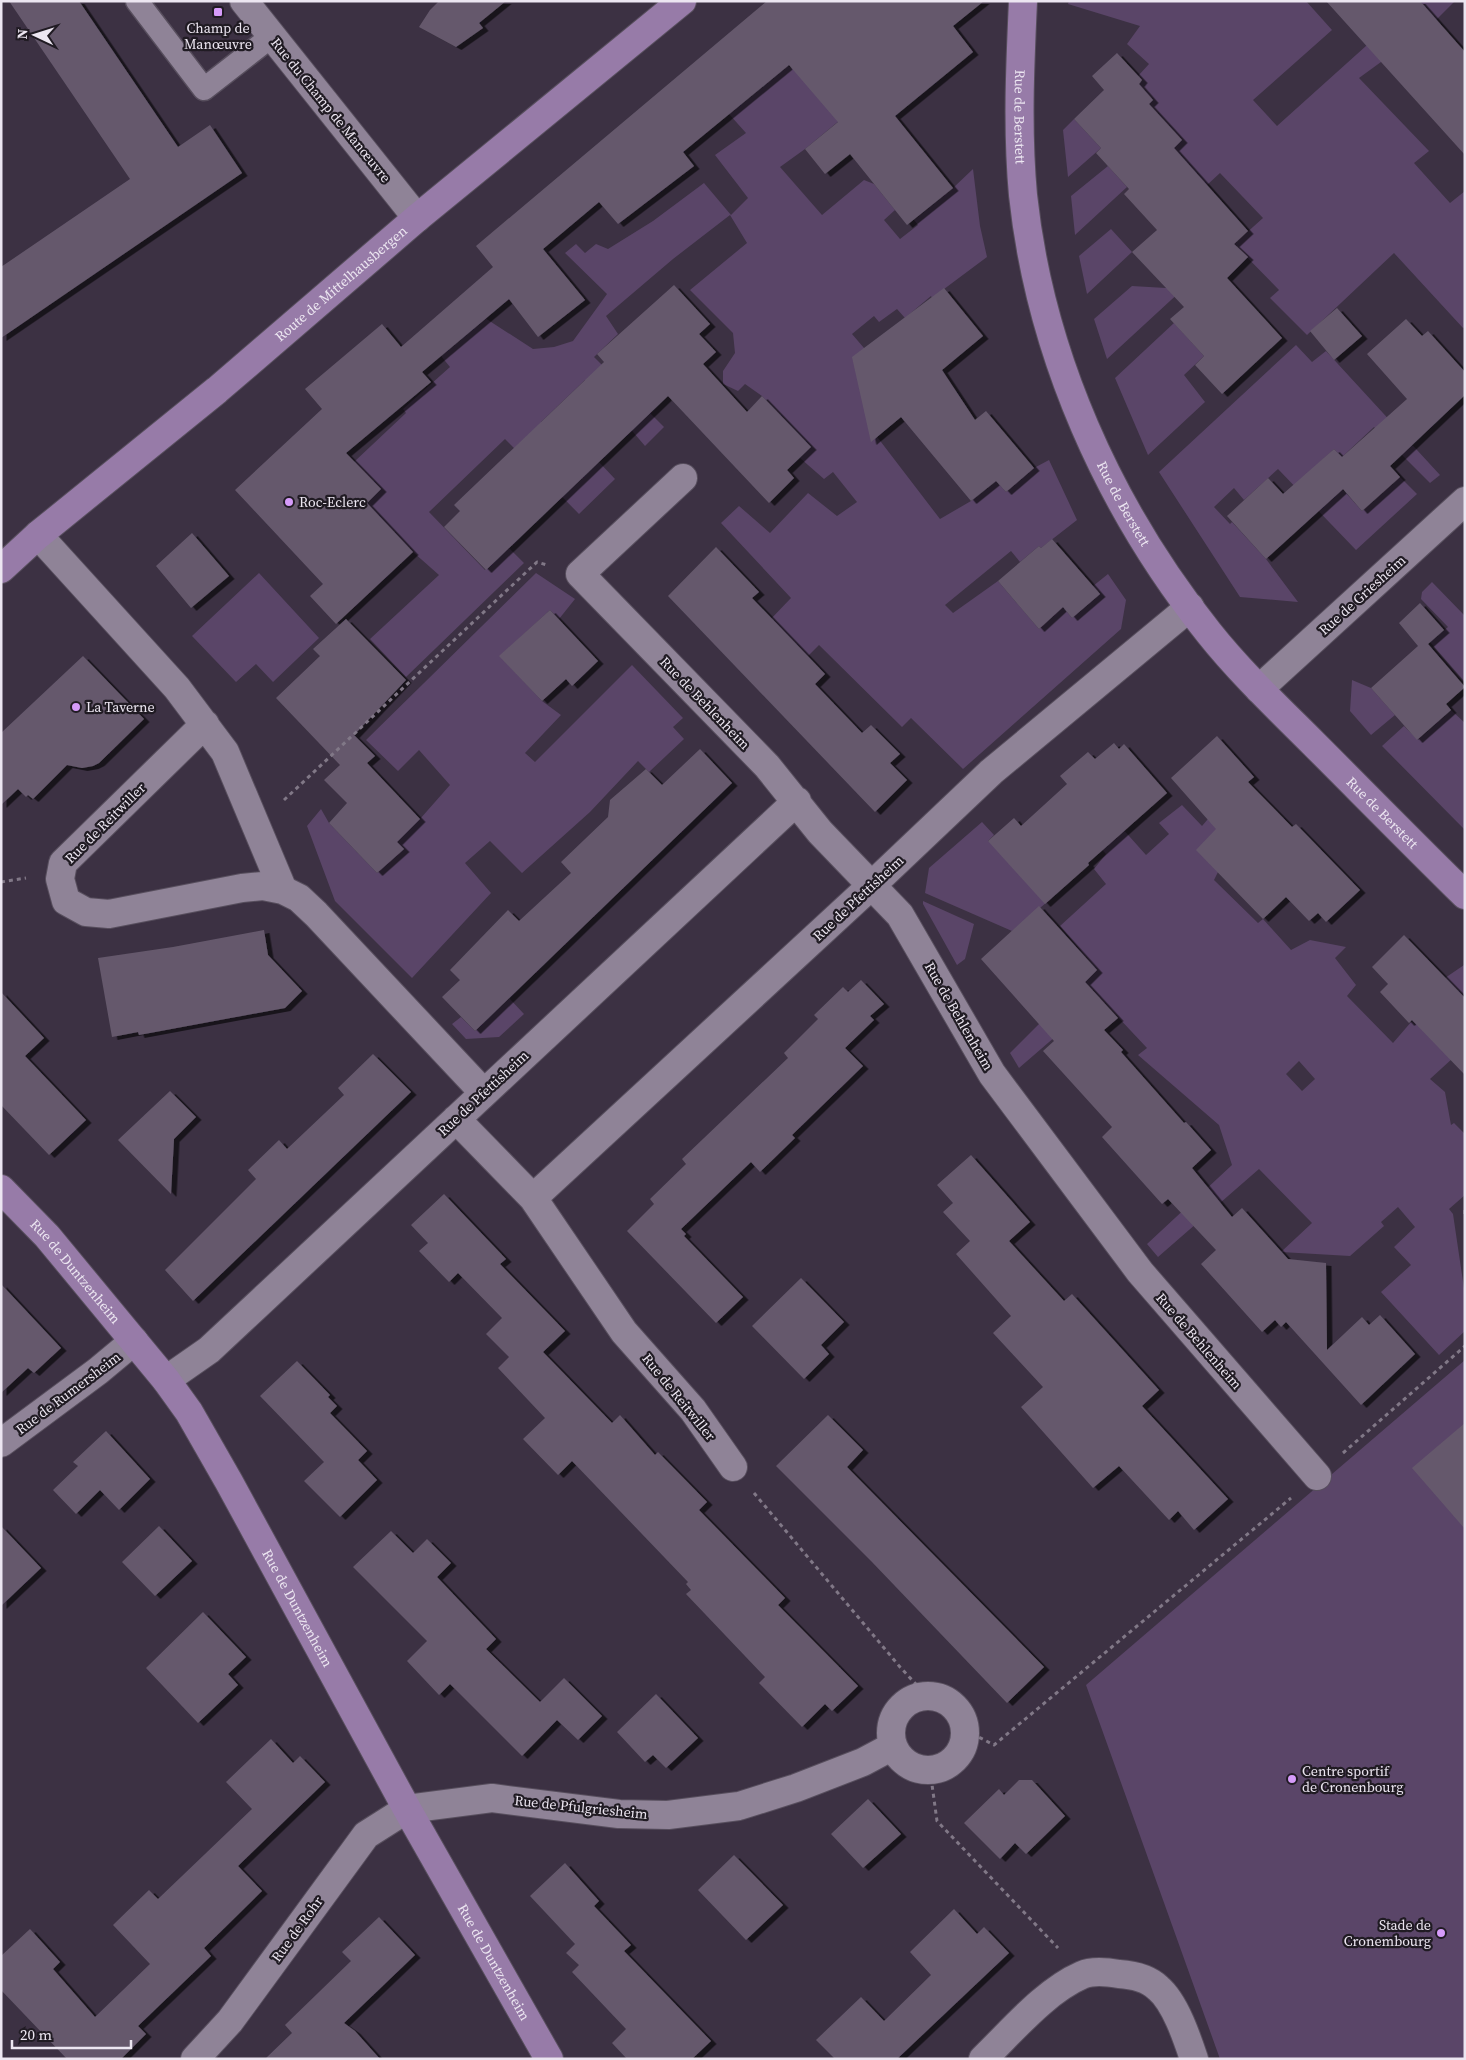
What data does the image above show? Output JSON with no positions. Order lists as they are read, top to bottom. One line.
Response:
{"streets":{"street":["Rue du Champ de Manœuvre","Rue de Berstett","Route de Mittelhausbergen","Rue de Griesheim","Rue de Behlenheim","Rue de Reitwiller","Rue de Pfettisheim","Rue de Duntzenheim","Rue de Rumersheim","Rue de Pfulgriesheim","Rue de Rohr"]},"crossings":[["Rue du Champ de Manœuvre","Route de Mittelhausbergen"],["Rue de Berstett","Rue de Griesheim"],["Rue de Berstett","Rue de Pfettisheim"],["Rue de Behlenheim","Rue de Pfettisheim"],["Rue de Reitwiller","Rue de Pfettisheim"],["Rue de Pfettisheim","Rue de Duntzenheim"],["Rue de Duntzenheim","Rue de Rumersheim"],["Rue de Duntzenheim","Rue de Pfulgriesheim"],["Rue de Duntzenheim","Rue de Rohr"],["Rue de Pfulgriesheim","Rue de Rohr"]],"places":{"transit":["Champ de Manœuvre"],"other":["Roc-Eclerc","La Taverne","Centre sportif de Cronenbourg","Stade de Cronembourg"]},"scale_bar":"20 m","north":"left"}
